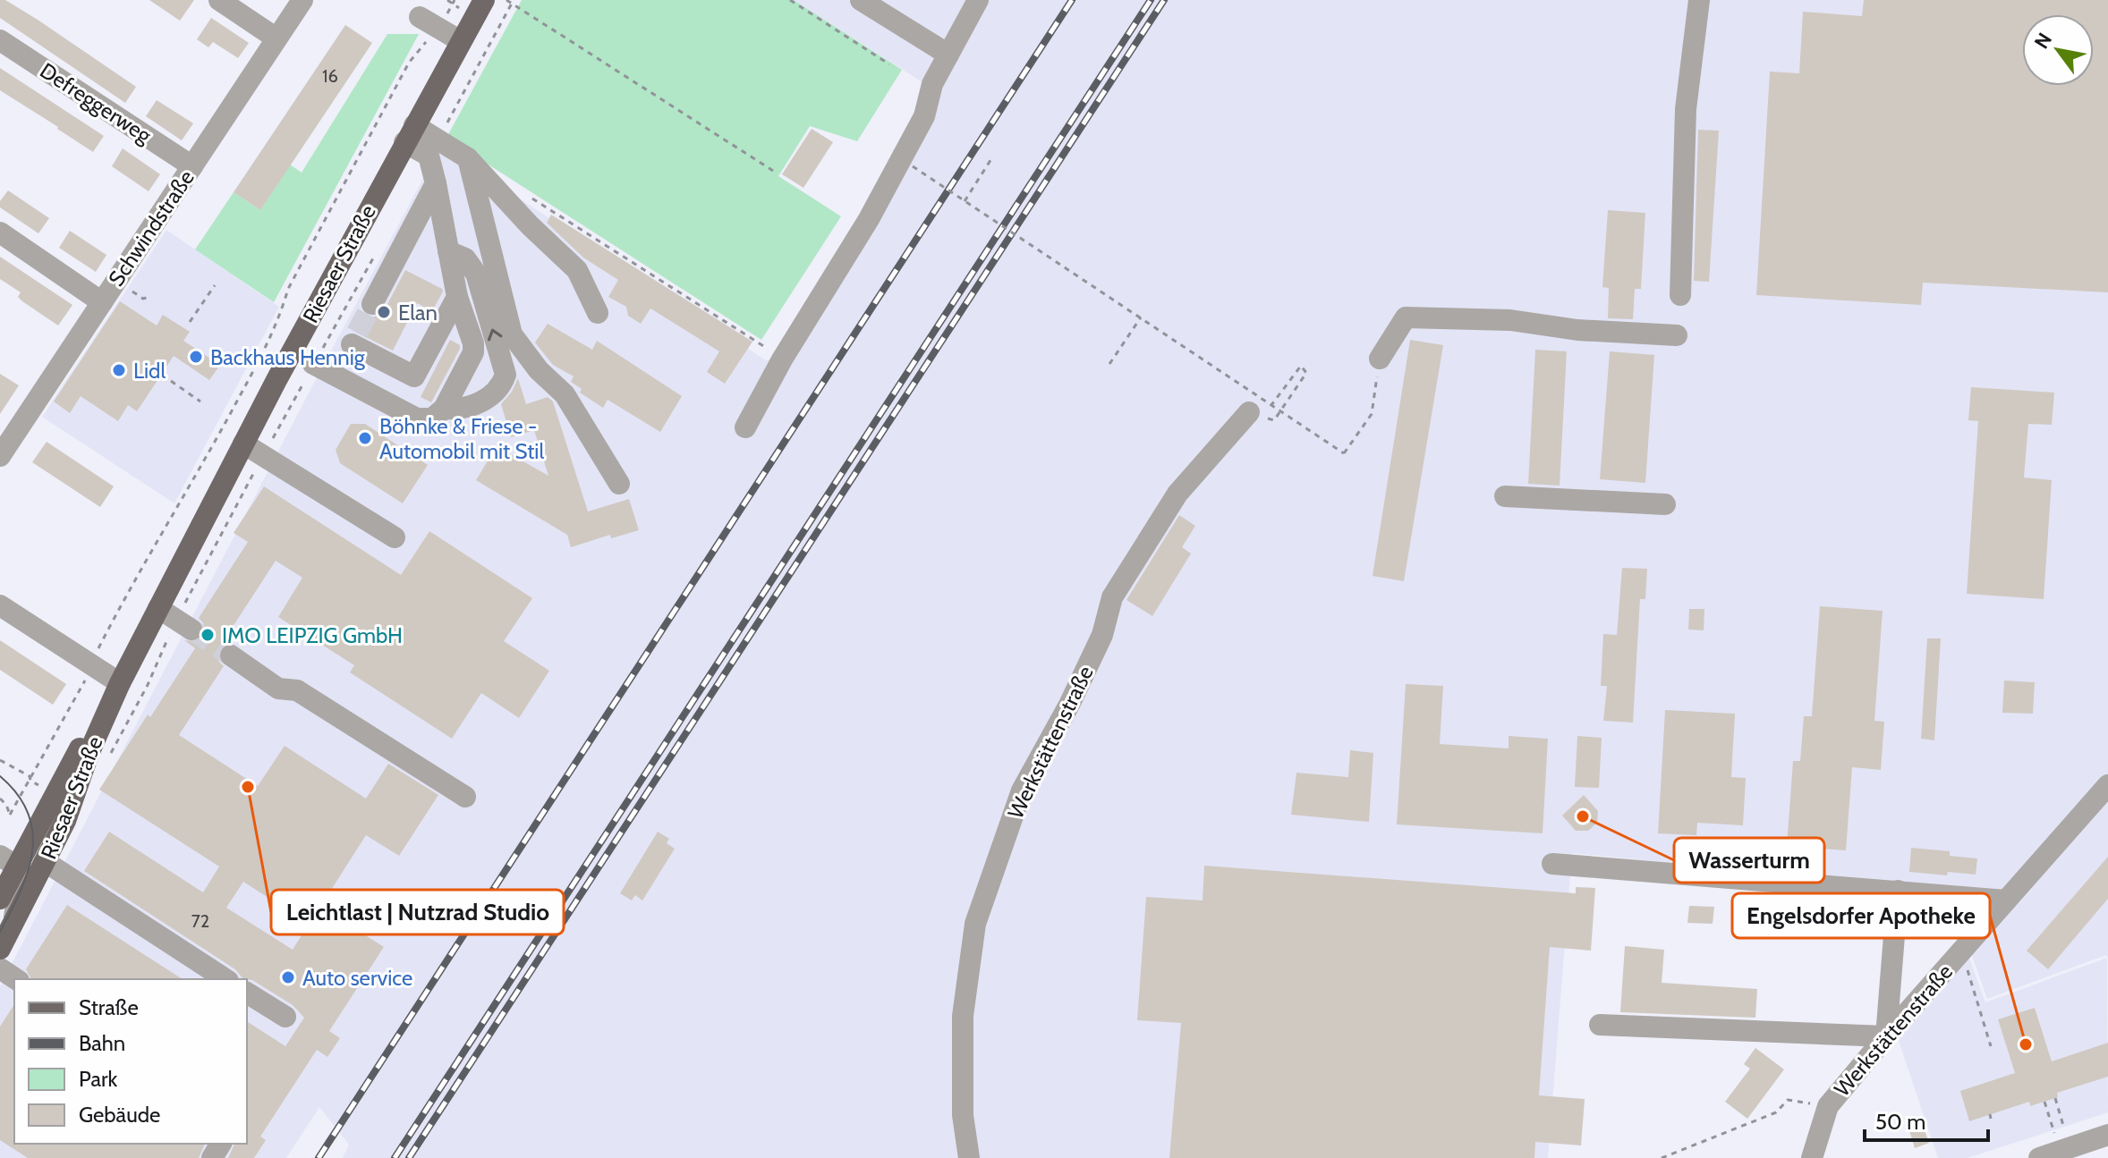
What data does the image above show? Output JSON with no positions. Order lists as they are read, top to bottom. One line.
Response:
{"streets":{"main road":["Riesaer Straße"],"street":["Defreggerweg","Schwindstraße","Werkstättenstraße"]},"crossings":[["Defreggerweg","Schwindstraße"]],"places":["Elan","Backhaus Hennig","Lidl","Böhnke & Friese - Automobil mit Stil","IMO LEIPZIG GmbH","Leichtlast | Nutzrad Studio","Wasserturm","Auto service","Engelsdorfer Apotheke"],"house_numbers":["16","72"],"legend":["Straße","Bahn","Park","Gebäude"],"scale_bar":"50 m","north":"top left"}
